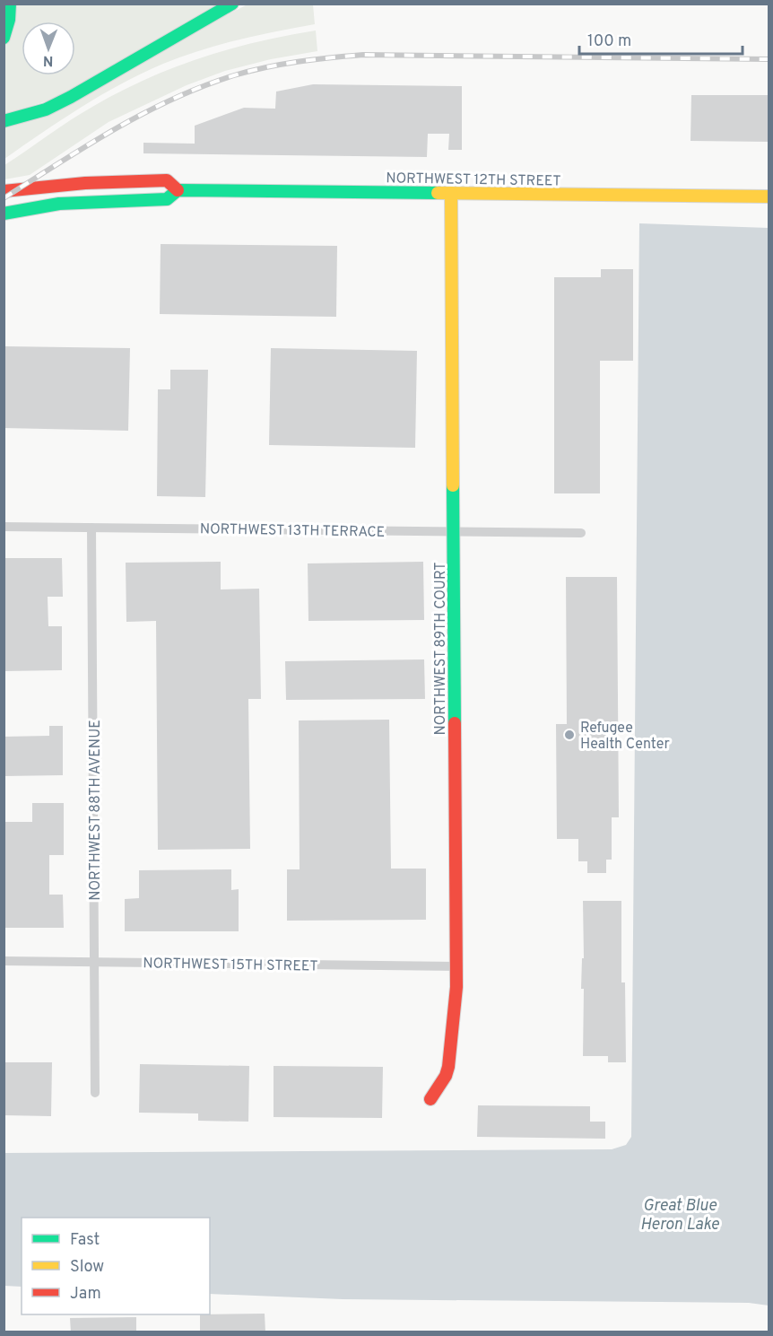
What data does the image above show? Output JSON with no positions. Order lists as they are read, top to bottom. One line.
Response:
{"streets":{"main road":["NORTHWEST 12TH STREET","NORTHWEST 89TH COURT"],"street":["NORTHWEST 13TH TERRACE","NORTHWEST 88TH AVENUE","NORTHWEST 15TH STREET"]},"crossings":[["NORTHWEST 12TH STREET","NORTHWEST 89TH COURT"],["NORTHWEST 13TH TERRACE","NORTHWEST 89TH COURT"],["NORTHWEST 13TH TERRACE","NORTHWEST 88TH AVENUE"],["NORTHWEST 89TH COURT","NORTHWEST 15TH STREET"],["NORTHWEST 88TH AVENUE","NORTHWEST 15TH STREET"]],"water":["Great Blue Heron Lake"],"places":["Refugee Health Center"],"legend":["Fast","Slow","Jam"],"scale_bar":"100 m","north":"bottom"}
